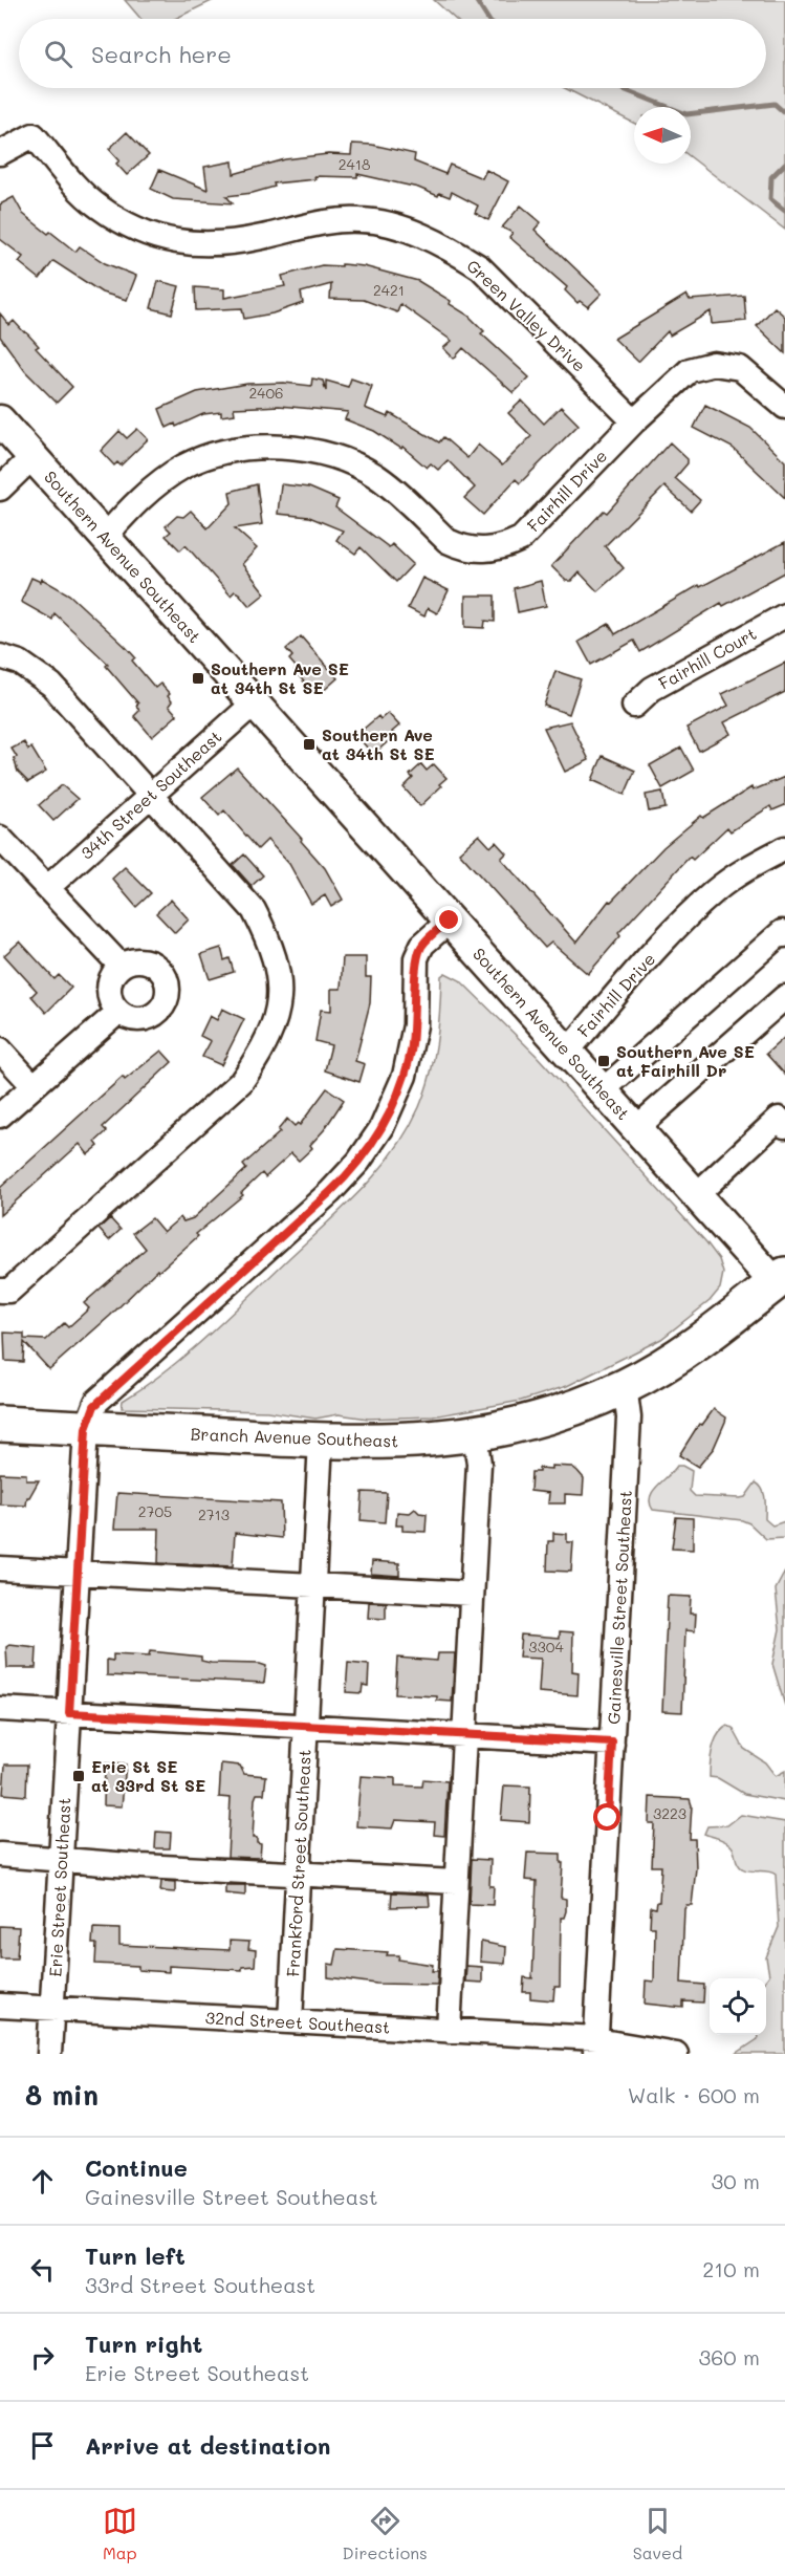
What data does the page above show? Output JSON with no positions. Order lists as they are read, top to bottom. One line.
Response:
{"streets":{"highway":["Branch Avenue Southeast"],"main road":["Southern Avenue Southeast"],"street":["Green Valley Drive","Fairhill Drive","Fairhill Court","34th Street Southeast","Gainesville Street Southeast","Frankford Street Southeast","Erie Street Southeast","32nd Street Southeast"]},"crossings":[["Green Valley Drive","Fairhill Drive"],["Fairhill Drive","Southern Avenue Southeast"],["Southern Avenue Southeast","34th Street Southeast"],["Southern Avenue Southeast","Branch Avenue Southeast"],["Southern Avenue Southeast","Erie Street Southeast"],["Branch Avenue Southeast","Gainesville Street Southeast"],["Branch Avenue Southeast","Frankford Street Southeast"],["Branch Avenue Southeast","Erie Street Southeast"],["Gainesville Street Southeast","32nd Street Southeast"],["Frankford Street Southeast","32nd Street Southeast"],["Erie Street Southeast","32nd Street Southeast"]],"places":{"transit":["Southern Ave SE at 34th St SE","Southern Ave at 34th St SE","Southern Ave SE at Fairhill Dr","Erie St SE at 33rd St SE"]},"house_numbers":["2418","2421","2406","2705","2713","3304","3223"],"north":"left","page":{"search":"Search here","heading":["8 min","Walk · 600 m"],"list":[["Continue","Gainesville Street Southeast","30 m"],["Turn left","33rd Street Southeast","210 m"],["Turn right","Erie Street Southeast","360 m"],"Arrive at destination"],"nav":["Map","Directions","Saved"]}}
